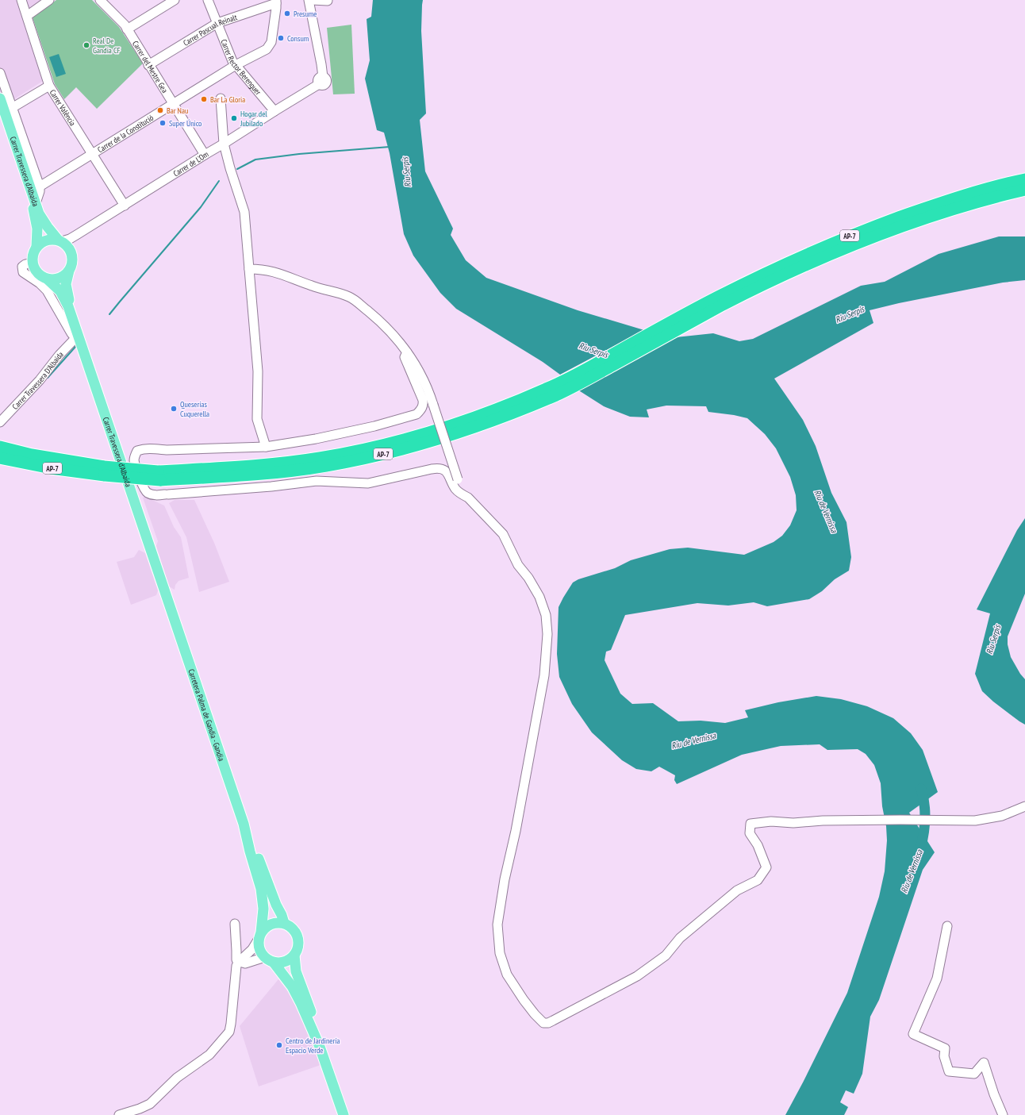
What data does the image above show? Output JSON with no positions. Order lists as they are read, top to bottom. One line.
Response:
{"streets":{"highway":["AP-7"],"main road":["Carrer Travessera d'Albaida","Carretera Palma de Gandia - Gandia"],"street":["Carrer Pascual Reinalt","Carrer Rector Berenguer","Carrer del Mestre Gea","Carrer València","Carrer de la Constitució","Carrer de L'Om","Carrer Travessera D'Albaida"]},"crossings":[["Carrer Pascual Reinalt","Carrer Rector Berenguer"],["Carrer Pascual Reinalt","Carrer del Mestre Gea"],["Carrer Pascual Reinalt","Carrer de la Constitució"],["Carrer Rector Berenguer","Carrer de la Constitució"],["Carrer Rector Berenguer","Carrer de L'Om"],["Carrer del Mestre Gea","Carrer de la Constitució"],["Carrer del Mestre Gea","Carrer de L'Om"],["Carrer València","Carrer de la Constitució"],["Carrer València","Carrer de L'Om"],["Carrer de L'Om","Carrer Travessera d'Albaida"],["Carrer Travessera d'Albaida","Carrer Travessera D'Albaida"],["Carrer Travessera d'Albaida","Carretera Palma de Gandia - Gandia"]],"water":["Riu Serpis","Riu de Vernissa"],"places":["Presume","Consum","Real De Gandia CF","Bar La Gloria","Bar Nau","Hogar del Jubilado","Super Único","Queserías Cuquerella","Centro de Jardinería Espacio Verde"]}
